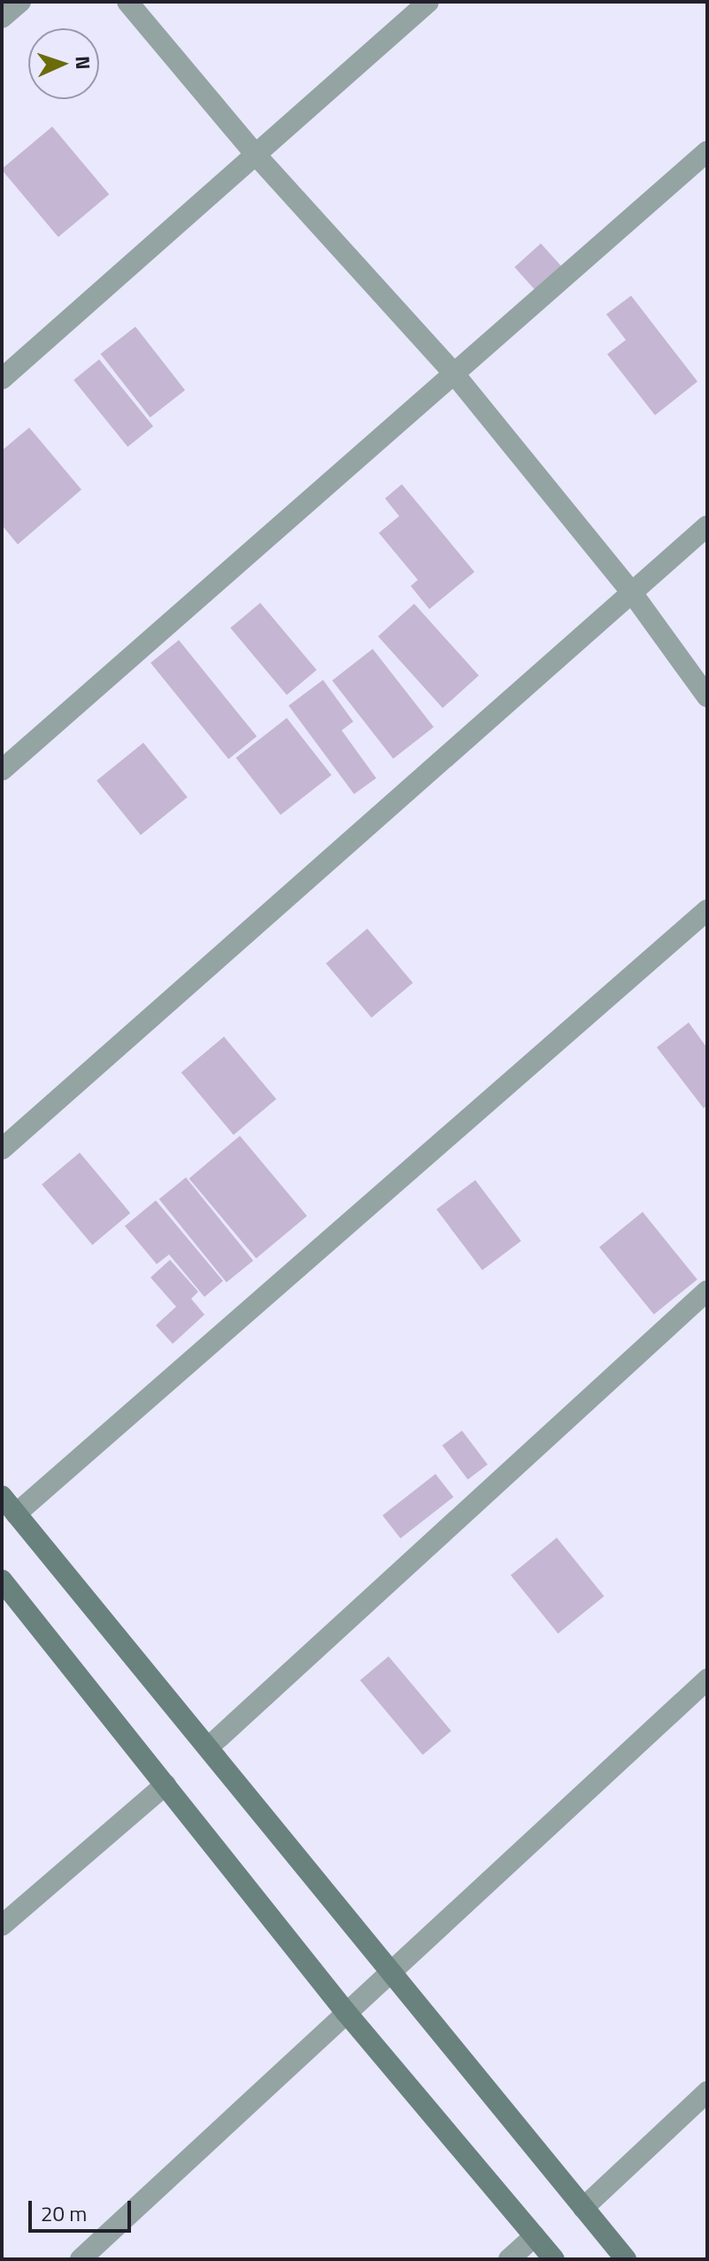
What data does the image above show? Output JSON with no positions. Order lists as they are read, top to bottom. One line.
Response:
{"scale_bar":"20 m","north":"right"}
